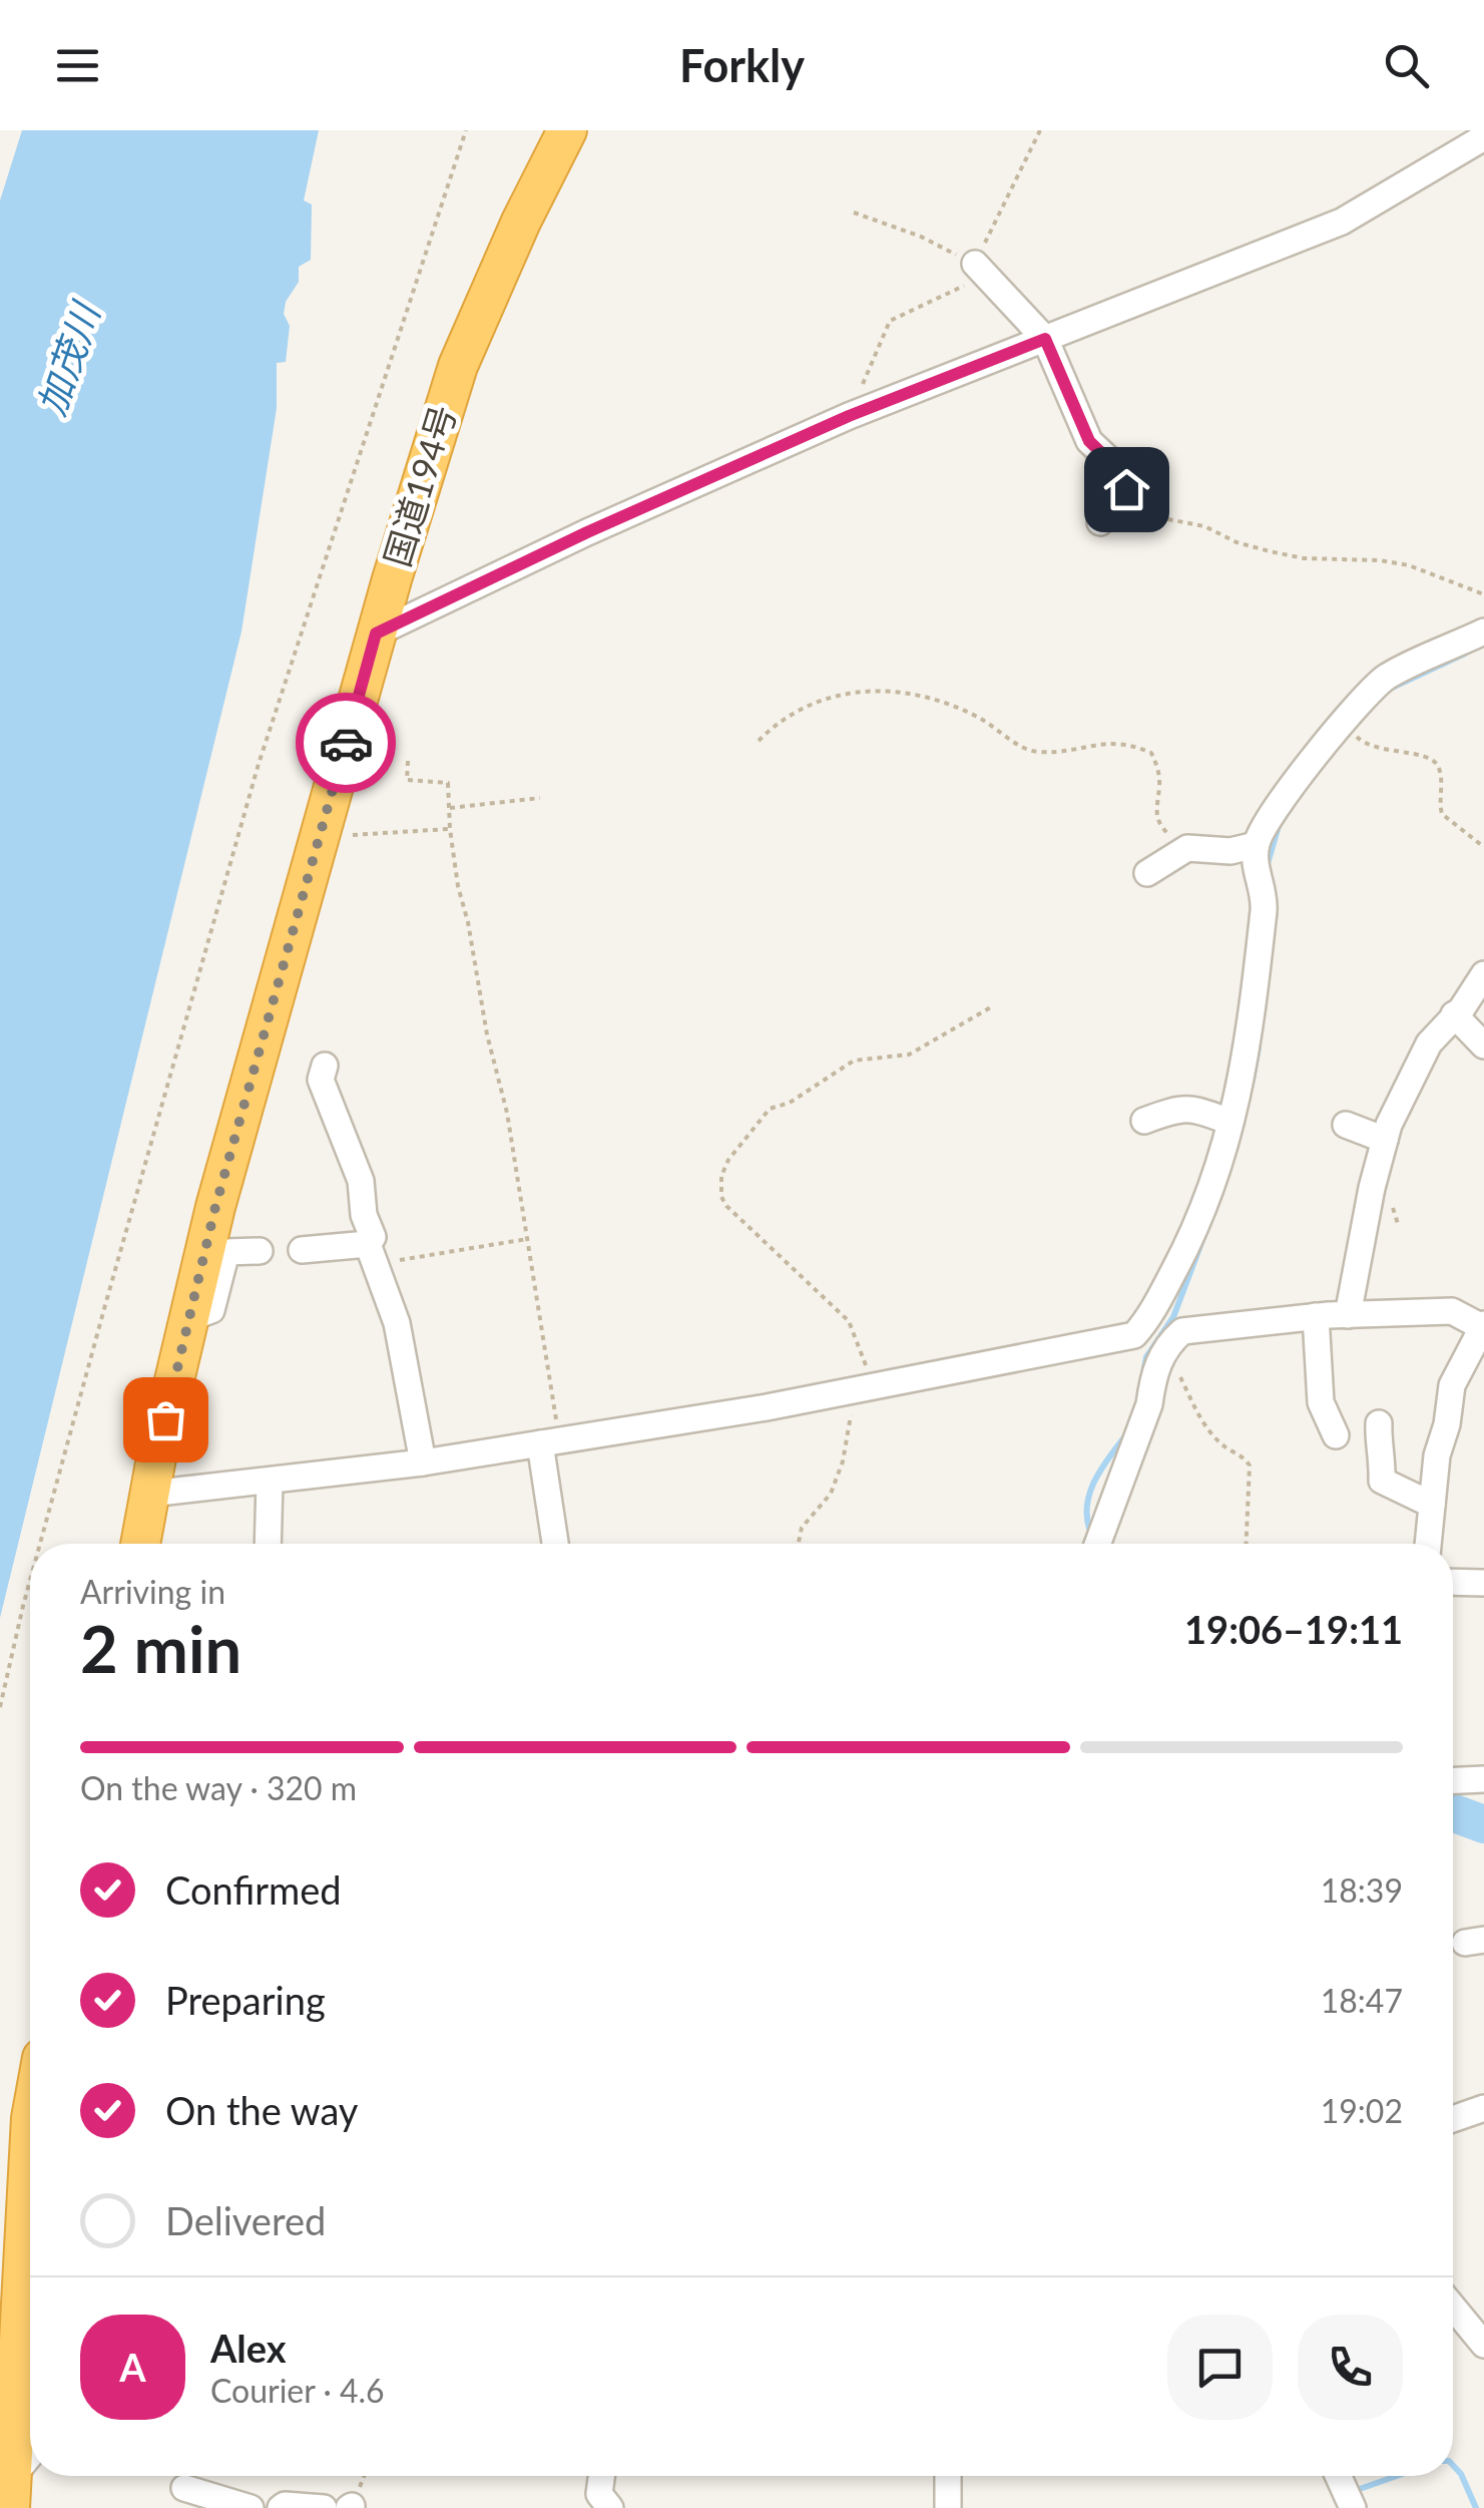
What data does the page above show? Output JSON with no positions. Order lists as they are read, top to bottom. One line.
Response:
{"streets":{"highway":["国道194号"]},"water":["加茂川"],"page":{"header":"Forkly","heading":["2 min","Arriving in","19:06–19:11"],"panel":["Alex","Courier · 4.6"],"bar":"On the way · 320 m","list":[["Confirmed","18:39"],["Preparing","18:47"],["On the way","19:02"],"Delivered"],"round":"A"}}
